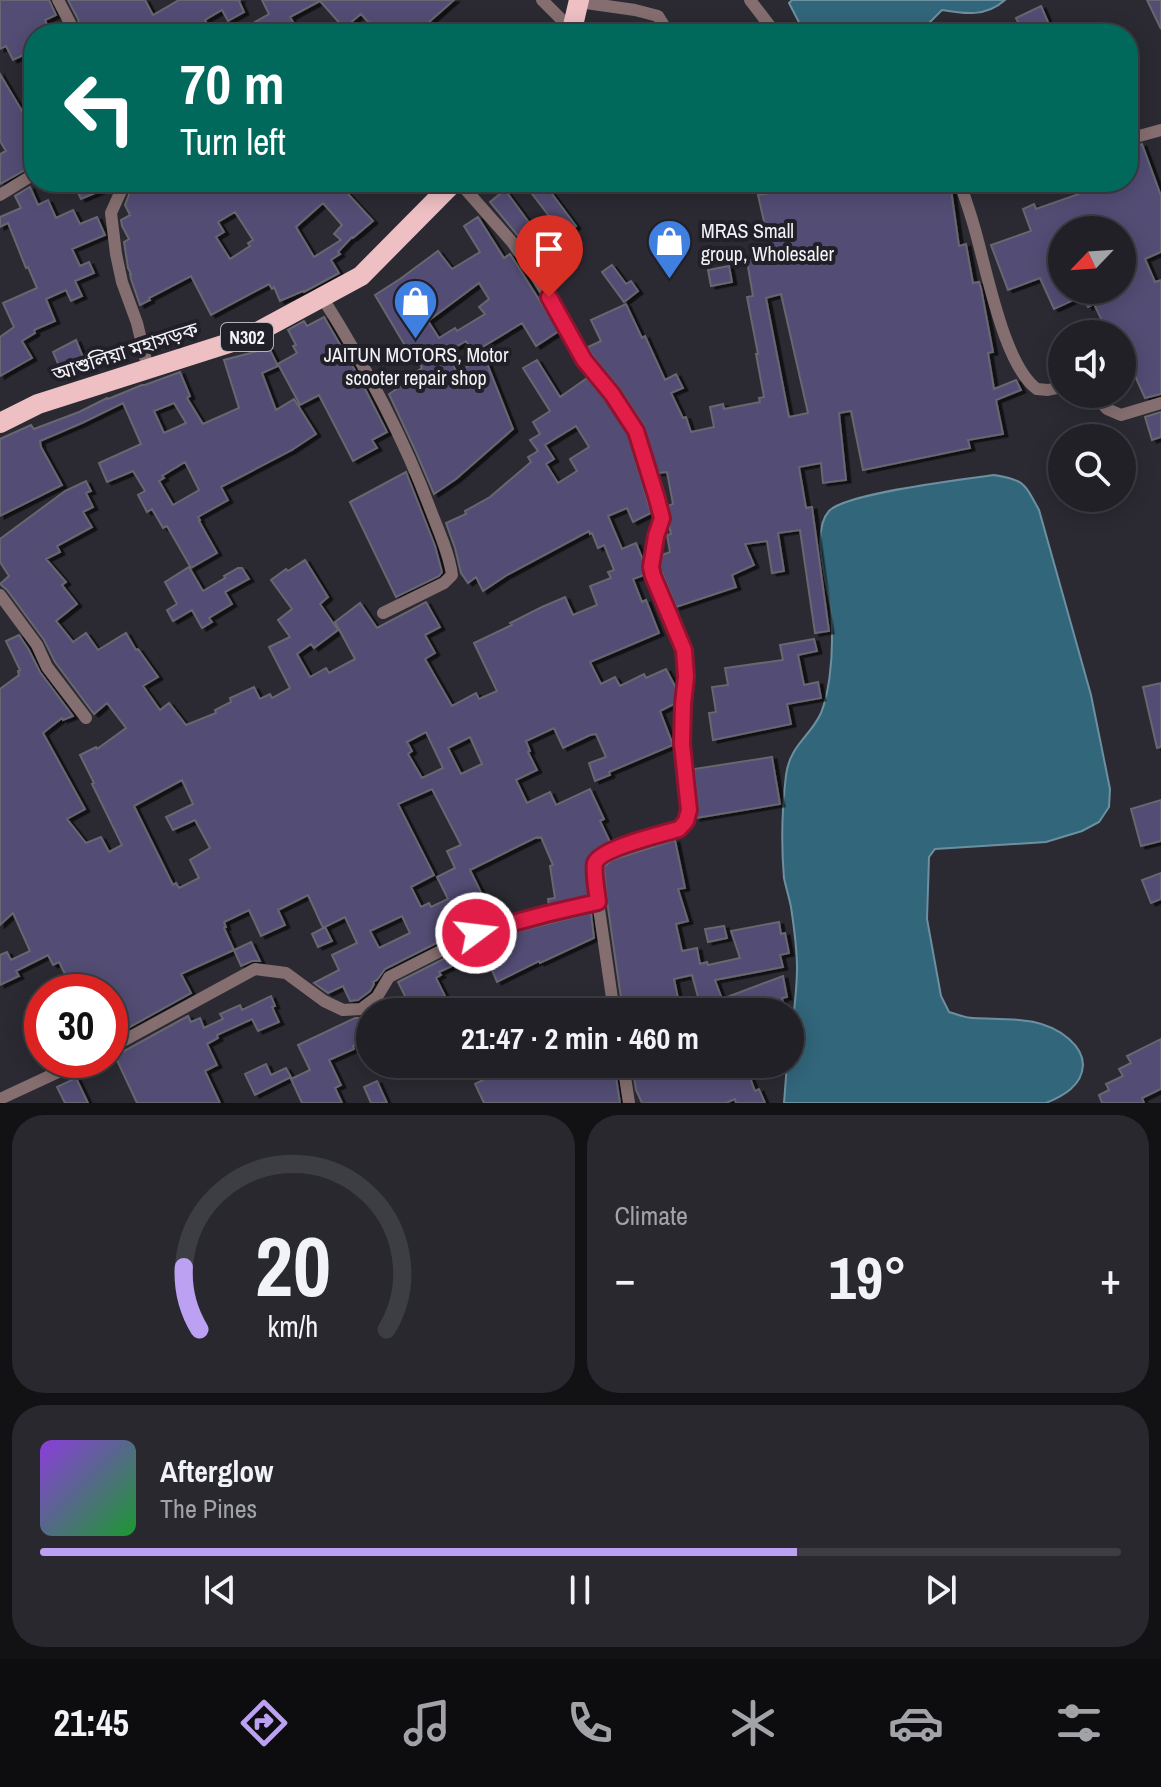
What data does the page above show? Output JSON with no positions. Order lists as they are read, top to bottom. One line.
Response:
{"streets":{"highway":["N302","আশুলিয়া মহাসড়ক"]},"places":{"shop":["MRAS Small group, Wholesaler","JAITUN MOTORS, Motor scooter repair shop"]},"north":"bottom left","page":{"turn":["70 m","Turn left"],"limit":"30","trip":"21:47 · 2 min · 460 m","tile":"Climate","heat":["−","19°","+"],"song":["Afterglow","The Pines"],"tabs":"21:45","gauge":["20","km/h"]}}
